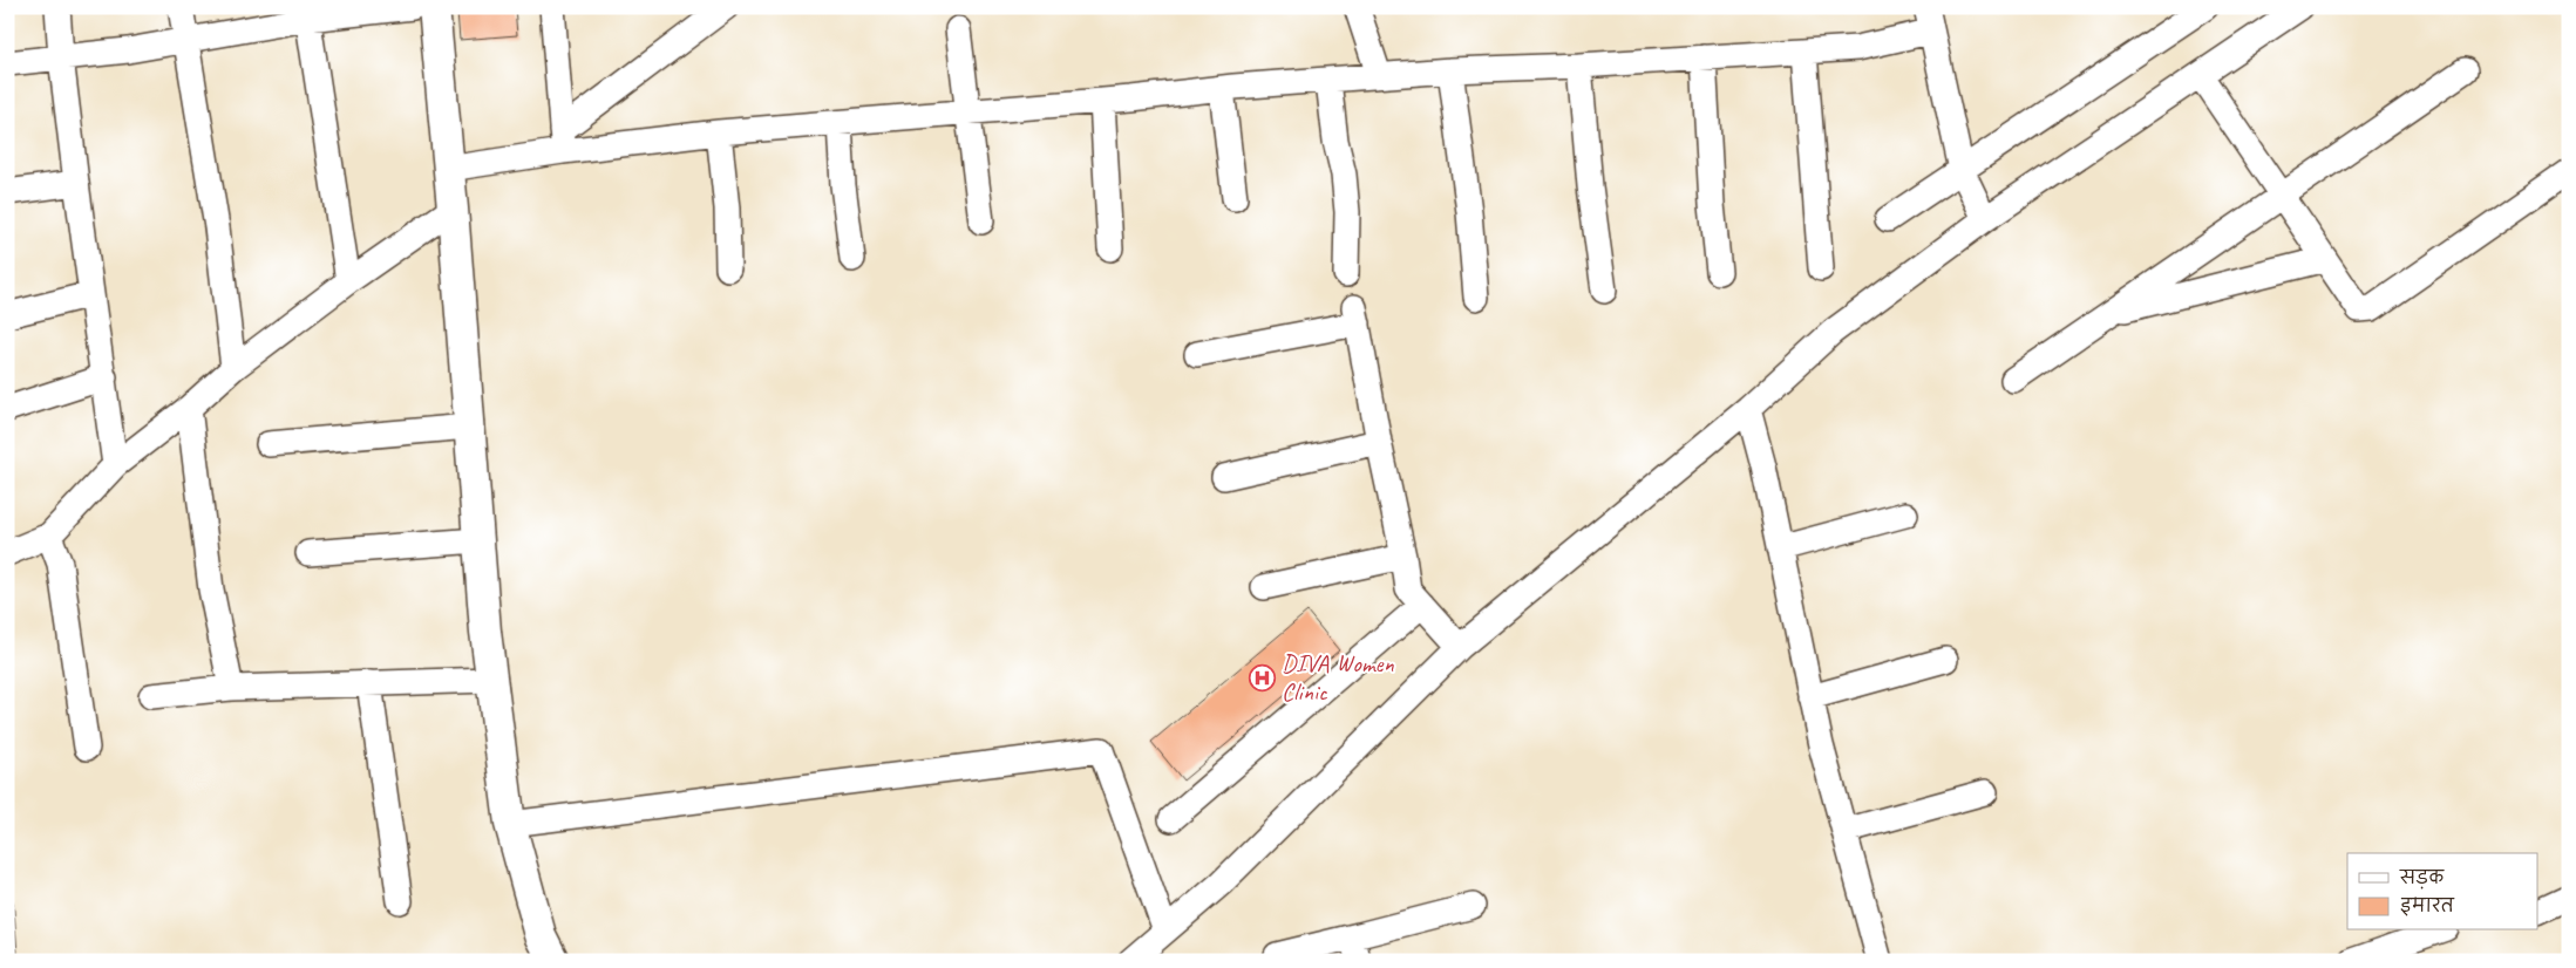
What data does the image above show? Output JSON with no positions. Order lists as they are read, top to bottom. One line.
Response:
{"places":{"hospital":["DIVA Women Clinic"]},"legend":["सड़क","इमारत"]}
